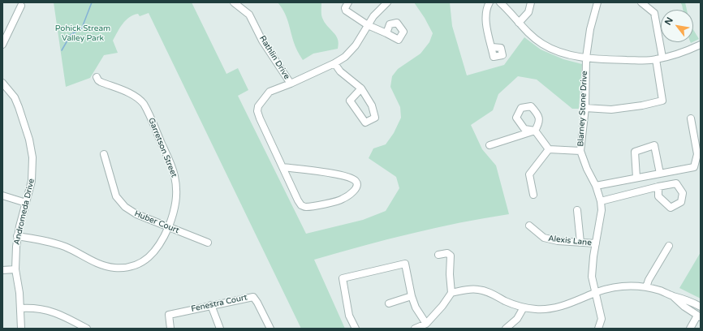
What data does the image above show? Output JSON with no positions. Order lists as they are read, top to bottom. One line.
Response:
{"streets":{"street":["Rathlin Drive","Blarney Stone Drive","Garretson Street","Andromeda Drive","Huber Court","Alexis Lane","Fenestra Court"]},"crossings":[["Blarney Stone Drive","Alexis Lane"],["Garretson Street","Andromeda Drive"],["Garretson Street","Huber Court"]],"parks":["Pohick Stream Valley Park"],"north":"top left"}
